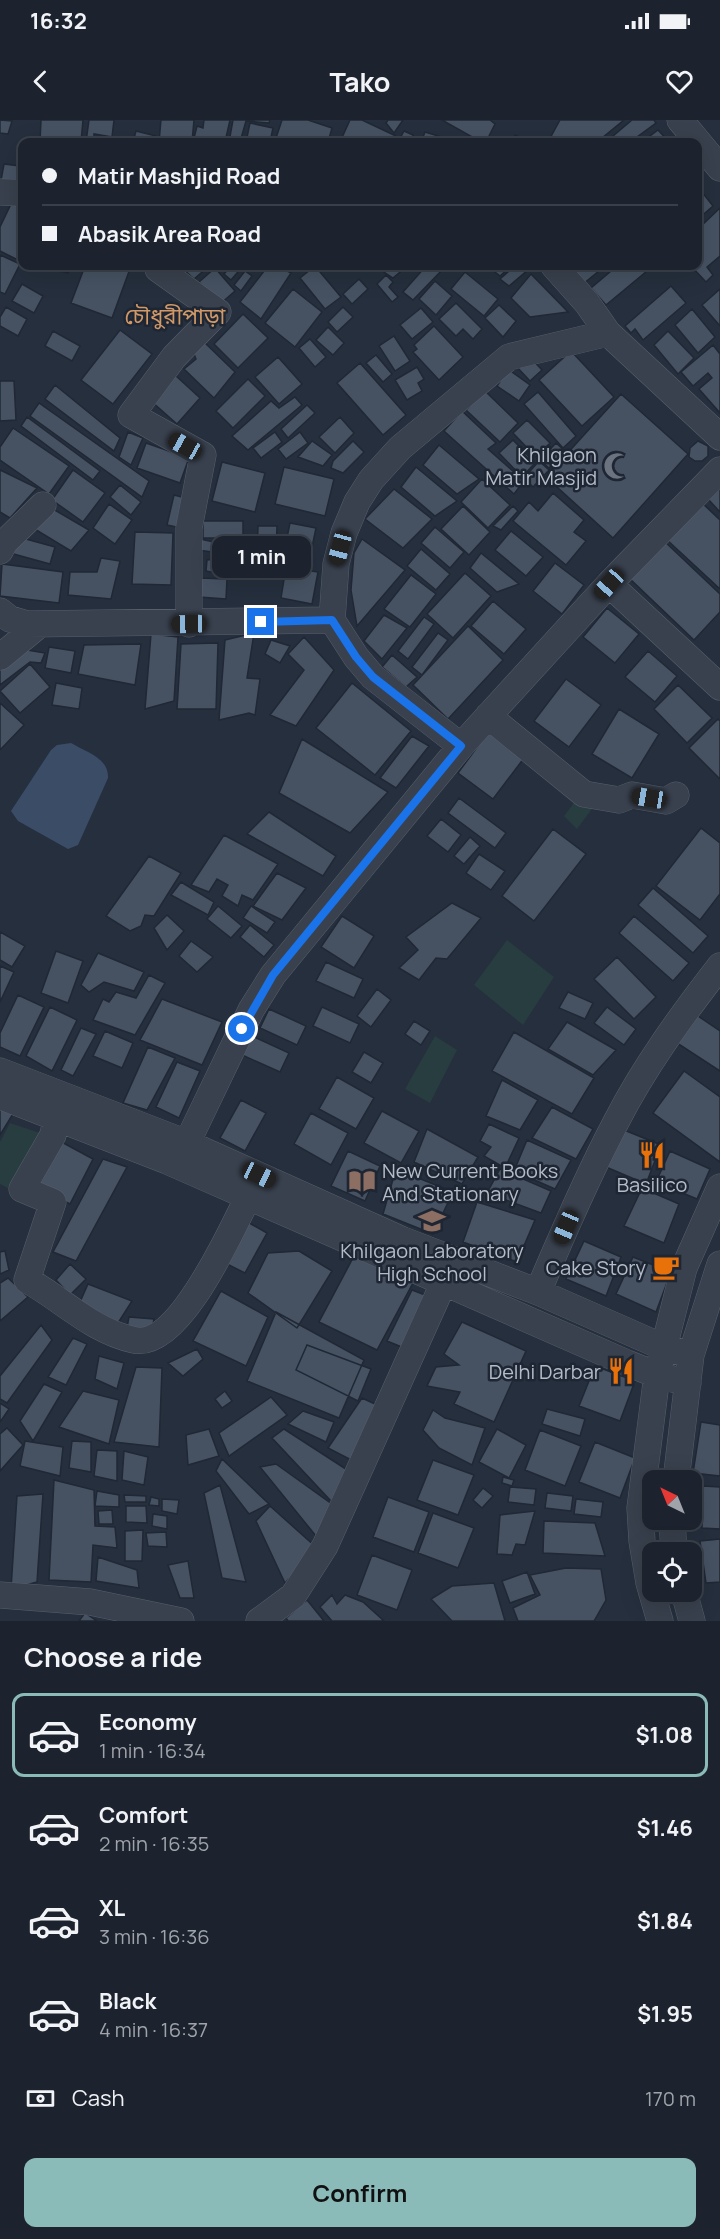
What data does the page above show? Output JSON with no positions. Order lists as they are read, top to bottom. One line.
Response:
{"districts":["চৌধুরীপাড়া"],"places":{"mosque":["Khilgaon Matir Masjid"],"restaurant":["Basilico","Delhi Darbar"],"library":["New Current Books And Stationary"],"school or university":["Khilgaon Laboratory High School"],"cafe":["Cake Story"]},"north":"top left","page":{"status":"16:32","header":"Tako","banner":["Matir Mashjid Road","Abasik Area Road"],"bubble":"1 min","heading":"Choose a ride","list":[{"name":"Economy","note":"1 min · 16:34","value":"$1.08"},{"name":"Comfort","note":"2 min · 16:35","value":"$1.46"},{"name":"XL","note":"3 min · 16:36","value":"$1.84"},{"name":"Black","note":"4 min · 16:37","value":"$1.95"}],"pay":["Cash","170 m"],"buttons":"Confirm"}}
